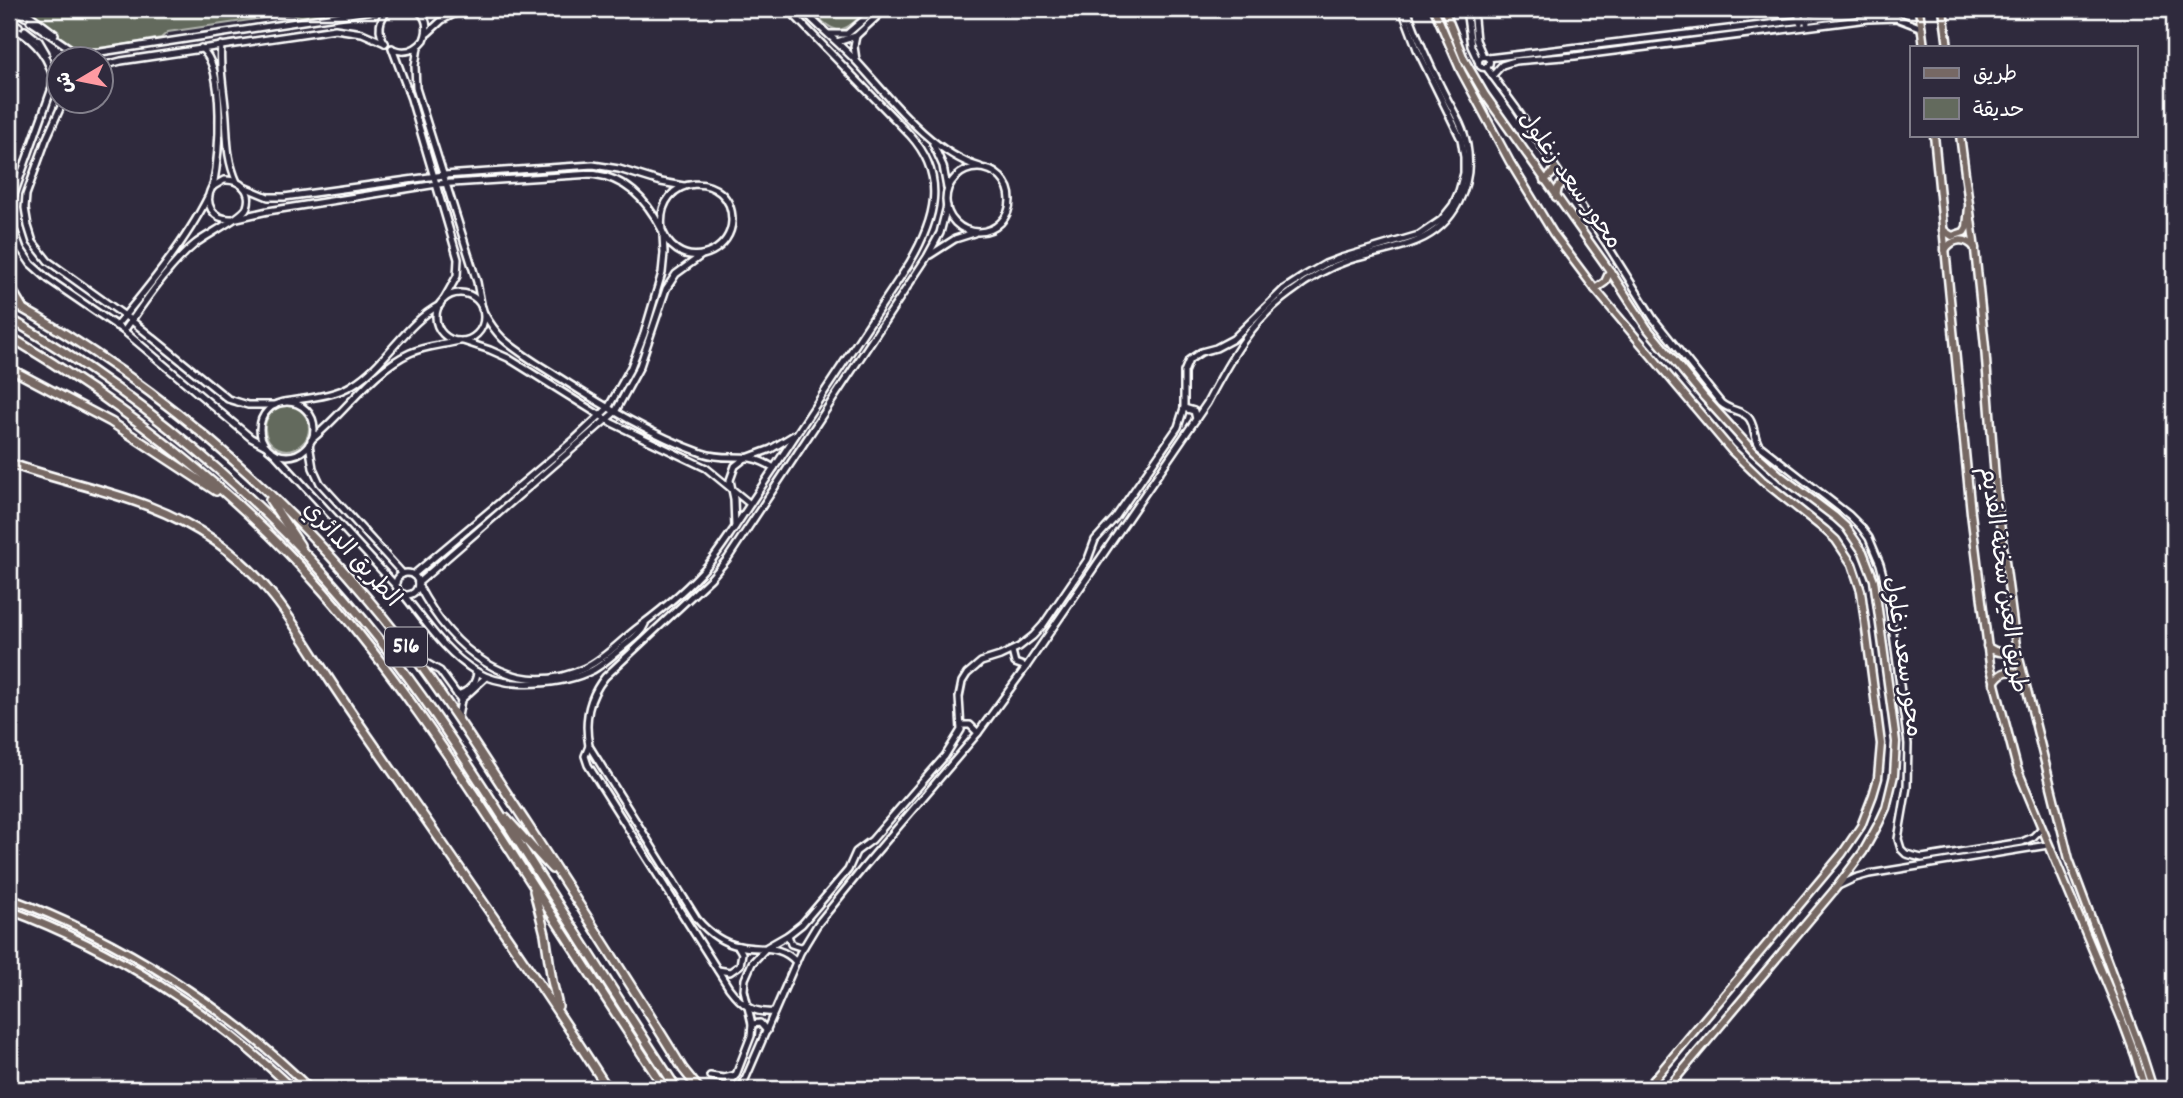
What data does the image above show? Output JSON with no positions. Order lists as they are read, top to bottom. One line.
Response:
{"streets":{"highway":["الطريق الدائري","516"],"main road":["محور سعد زغلول","طريق العين سخنة القديم"]},"crossings":[["الطريق الدائري","516"]],"legend":["طريق","حديقة"],"north":"left"}
